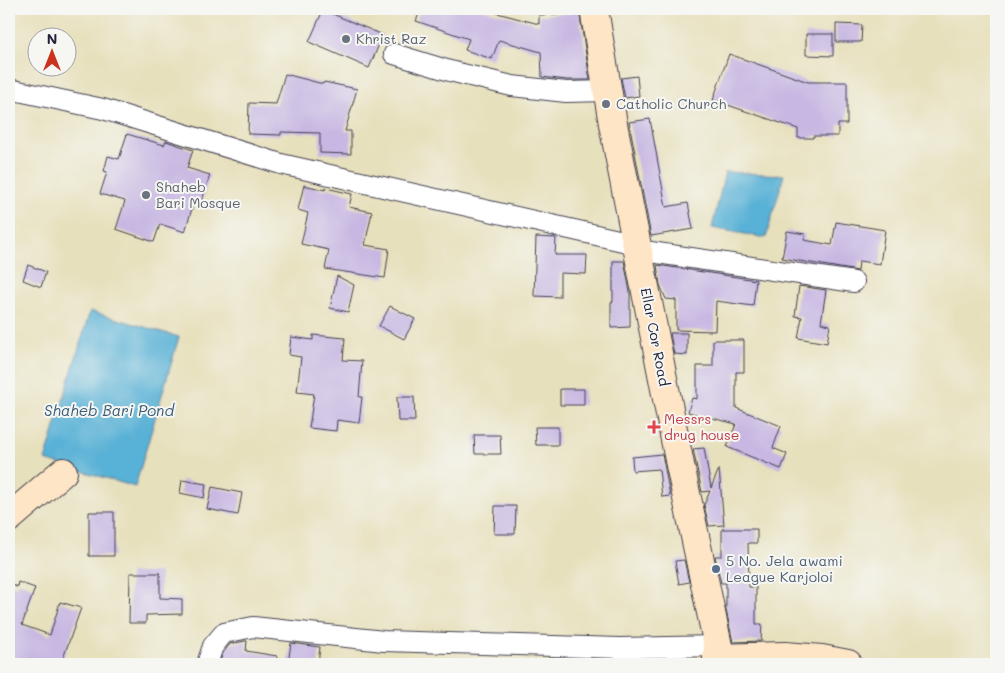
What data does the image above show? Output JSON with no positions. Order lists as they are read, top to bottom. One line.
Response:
{"streets":{"main road":["Ellar Cor Road"]},"water":["Shaheb Bari Pond"],"places":{"other":["Khrist Raz","Catholic Church","Shaheb Bari Mosque","5 No. Jela awami League Karjoloi"],"health":["Messrs drug house"]},"north":"top"}
